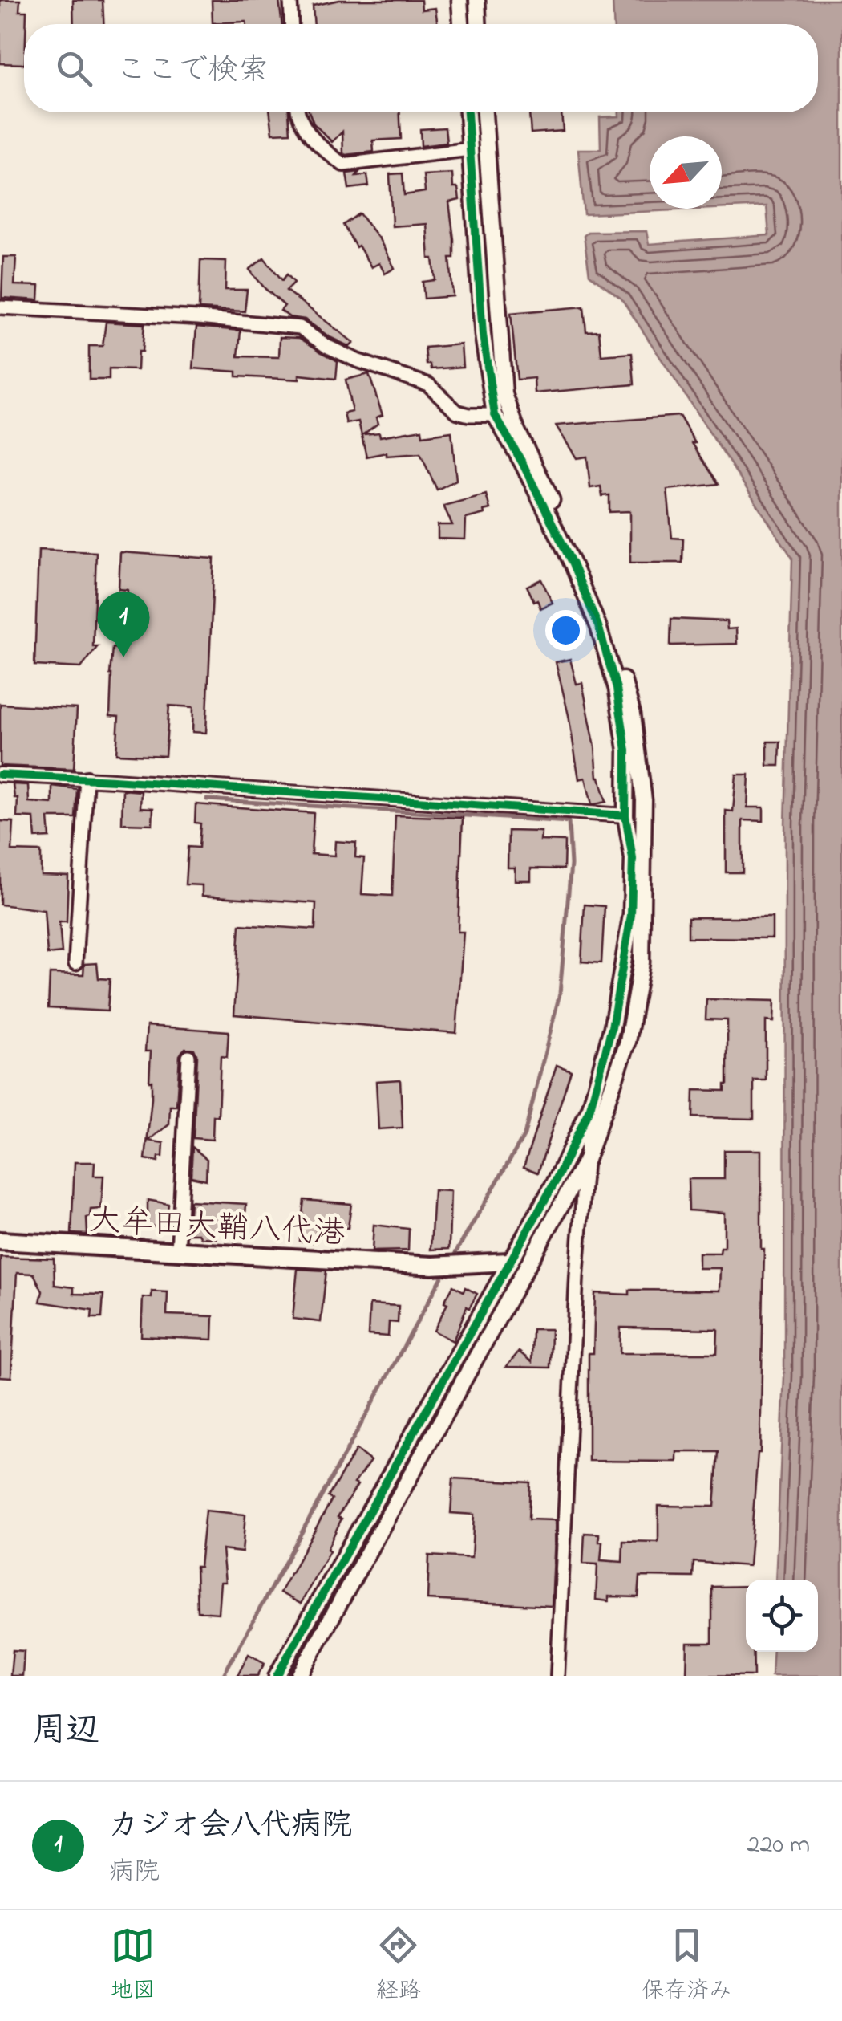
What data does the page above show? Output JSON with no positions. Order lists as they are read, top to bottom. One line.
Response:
{"streets":{"main road":["大牟田大鞘八代港"]},"north":"bottom left","page":{"search":"ここで検索","pins":"1","heading":"周辺","list":[{"mark":"1","name":"カジオ会八代病院","note":"病院","value":"220 m"}],"nav":["地図","経路","保存済み"]}}
